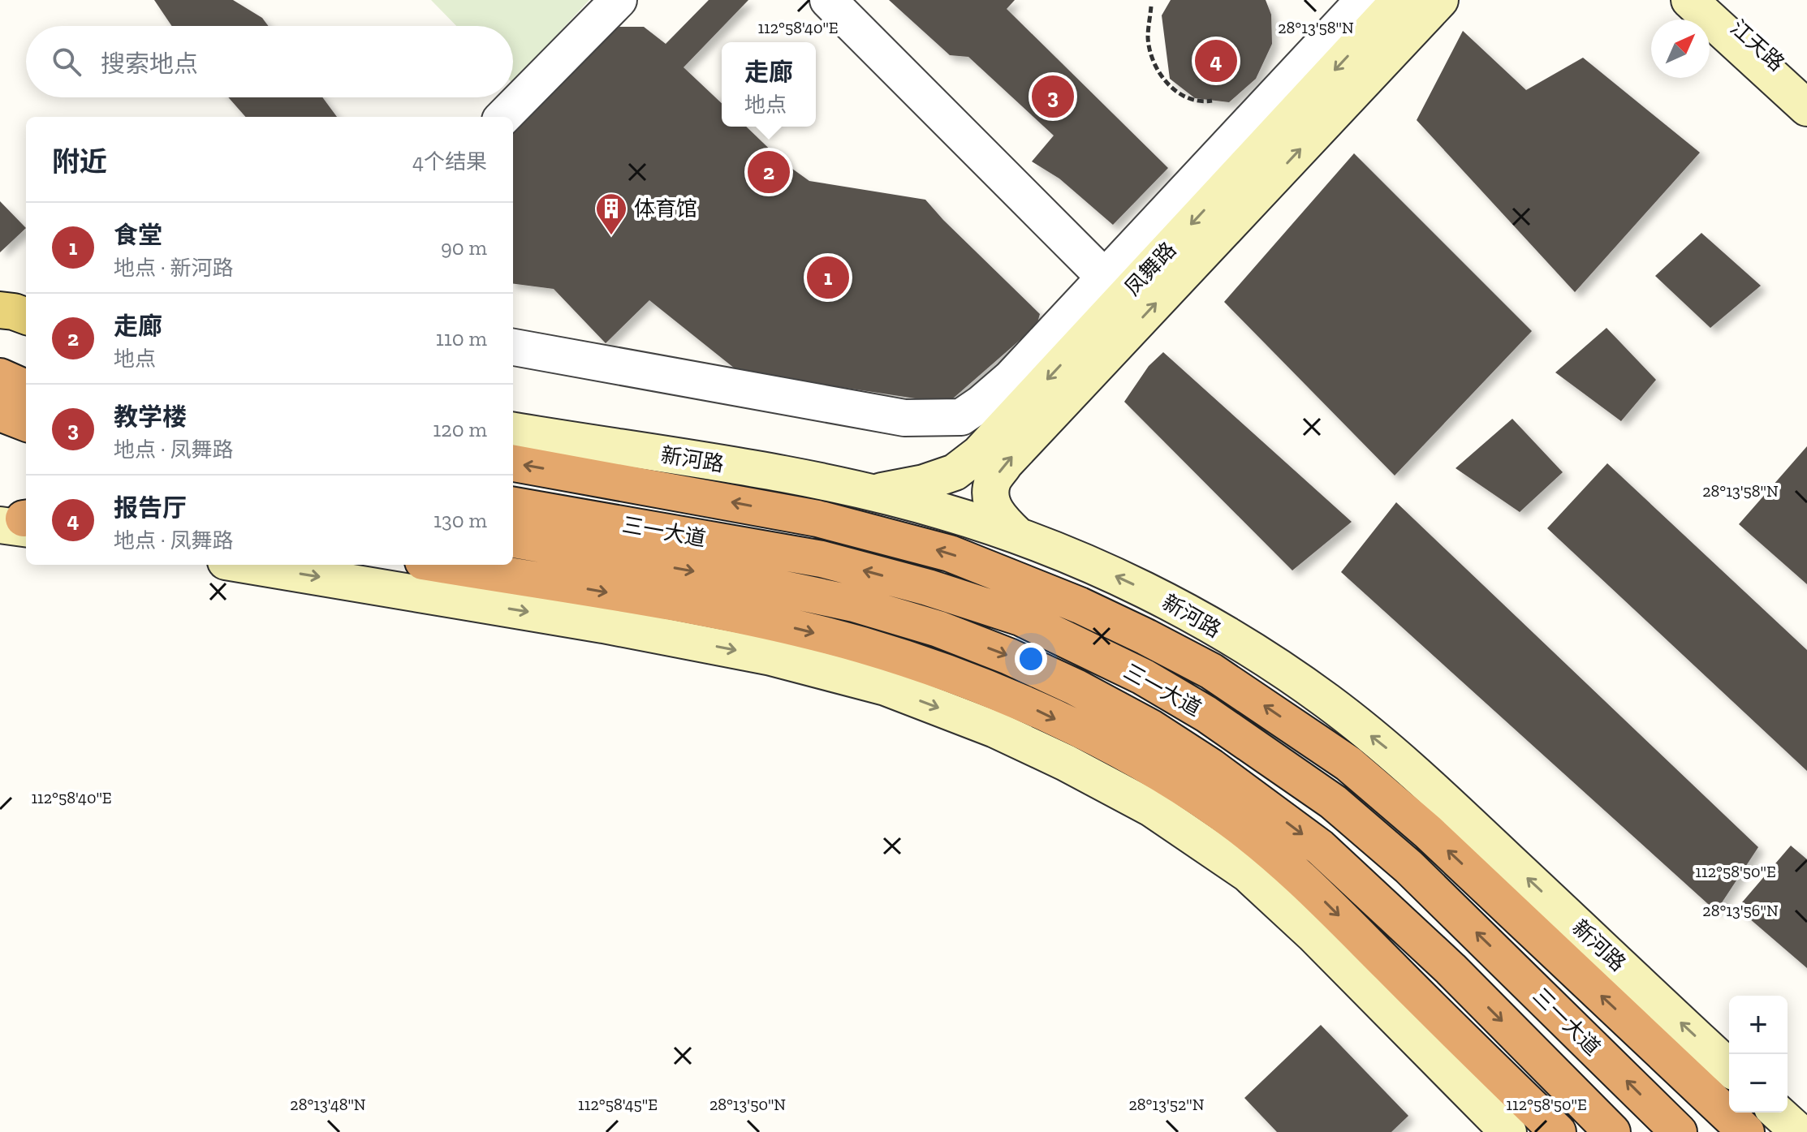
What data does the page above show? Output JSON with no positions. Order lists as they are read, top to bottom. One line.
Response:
{"streets":{"highway":["三一大道"],"street":["江天路","凤舞路","新河路"]},"crossings":[["凤舞路","新河路"]],"places":{"building":["体育馆"]},"north":"top right","page":{"search":"搜索地点","pins":["4","3","2","1"],"popup":["走廊","地点"],"heading":["附近","4个结果"],"list":[{"mark":"1","name":"食堂","note":"地点 · 新河路","value":"90 m"},{"mark":"2","name":"走廊","note":"地点","value":"110 m"},{"mark":"3","name":"教学楼","note":"地点 · 凤舞路","value":"120 m"},{"mark":"4","name":"报告厅","note":"地点 · 凤舞路","value":"130 m"}],"map_buttons":["+","−"]},"coordinates":["112°58'40\"E","28°13'58\"N","112°58'50\"E","28°13'56\"N","112°58'45\"E","28°13'50\"N","28°13'48\"N","28°13'52\"N"]}
